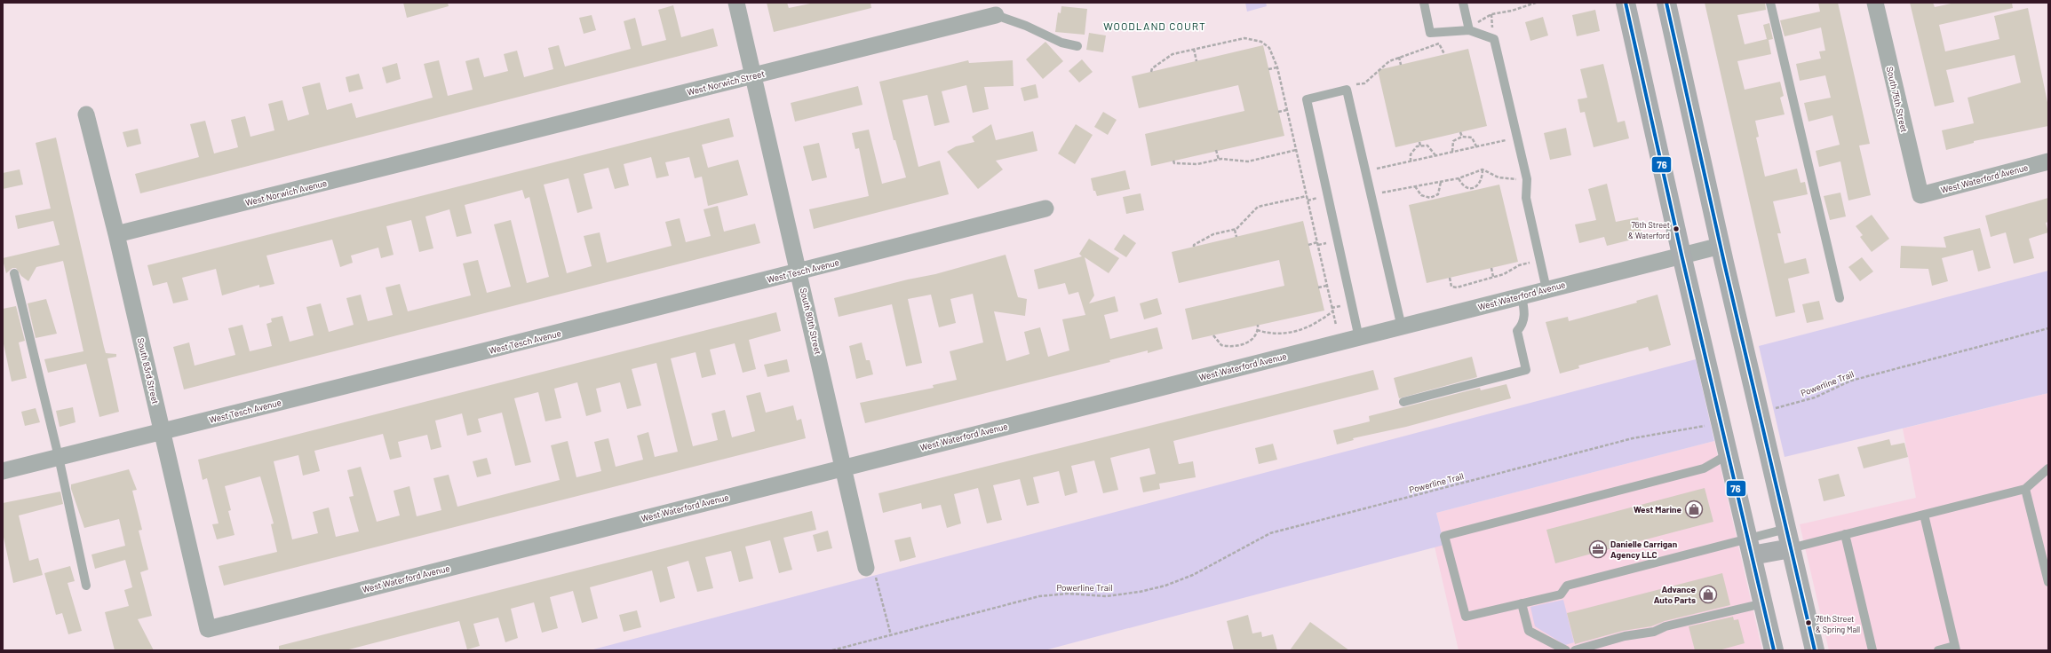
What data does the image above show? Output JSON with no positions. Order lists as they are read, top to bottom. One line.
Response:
{"streets":{"street":["West Norwich Street","South 75th Street","West Waterford Avenue","West Norwich Avenue","West Tesch Avenue","South 80th Street","South 83rd Street"],"path":["Powerline Trail"]},"crossings":[["West Norwich Street","West Norwich Avenue"],["West Norwich Street","South 80th Street"],["South 75th Street","West Waterford Avenue"],["West Waterford Avenue","South 80th Street"],["West Waterford Avenue","South 83rd Street"],["West Norwich Avenue","South 83rd Street"],["West Tesch Avenue","South 80th Street"],["West Tesch Avenue","South 83rd Street"]],"districts":["WOODLAND COURT"],"places":{"other":["76th Street & Waterford","76th Street & Spring Mall"],"shop":["West Marine","Advance Auto Parts"],"office":["Danielle Carrigan Agency LLC"]},"lines":["transit line 76"]}
